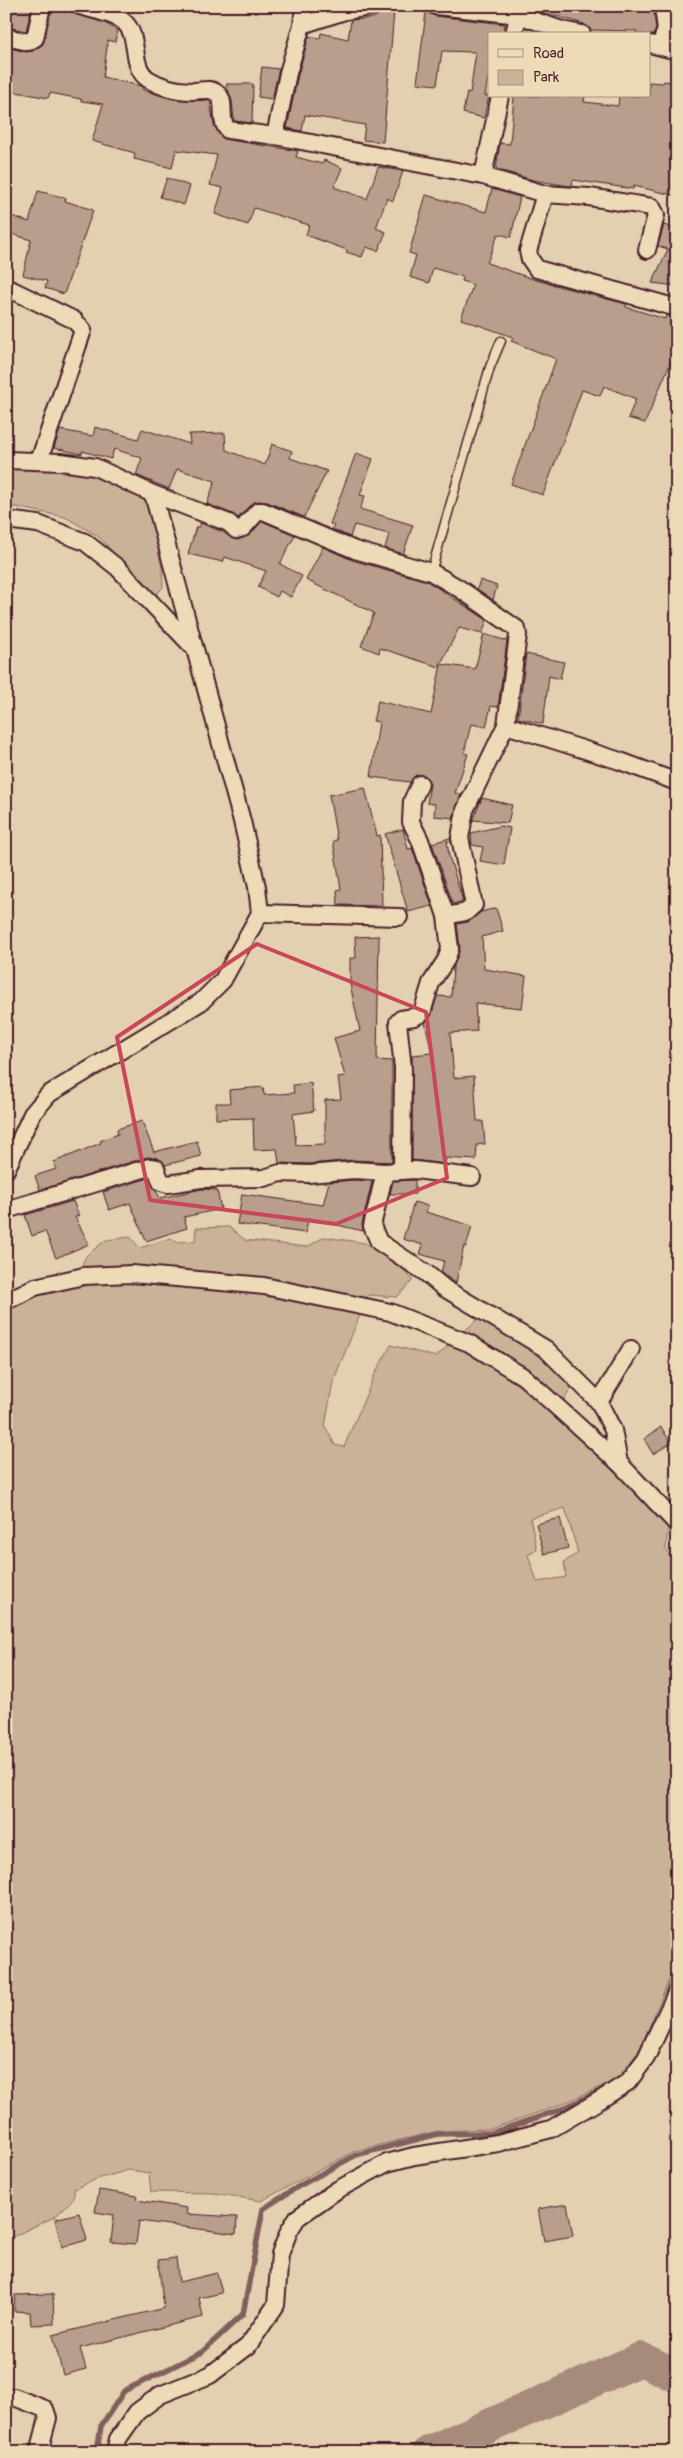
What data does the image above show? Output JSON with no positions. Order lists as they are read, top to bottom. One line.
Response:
{"legend":["Road","Park"]}
